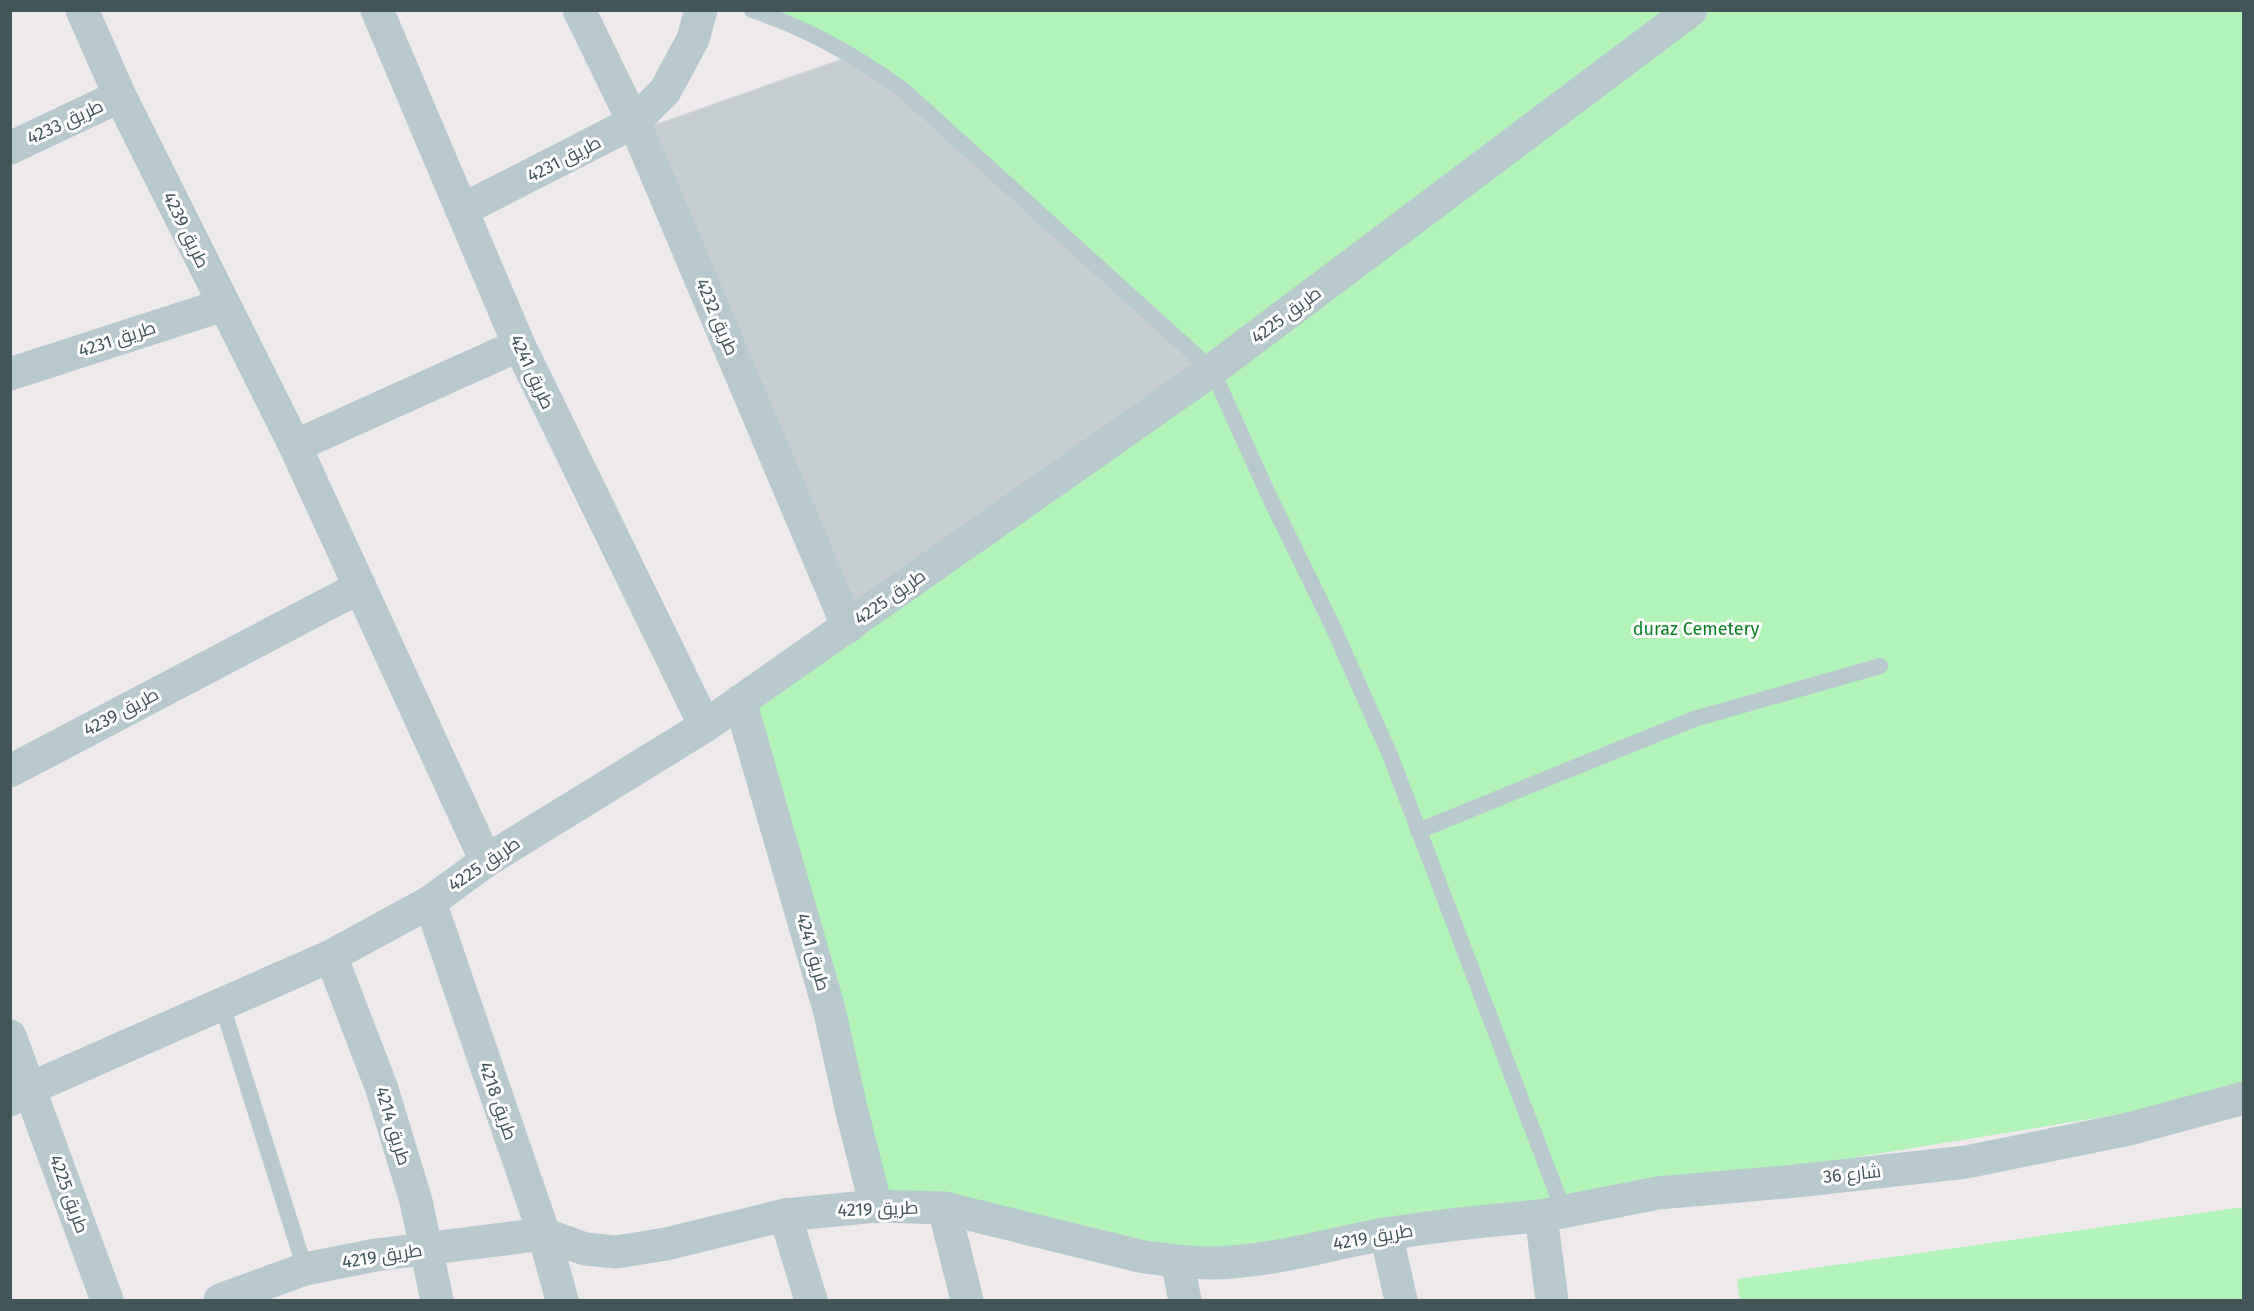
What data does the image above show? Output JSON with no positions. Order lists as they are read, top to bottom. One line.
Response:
{"streets":{"street":["طريق 4233","طريق 4231","طريق 4239","طريق 4225","طريق 4232","طريق 4241","طريق 4218","طريق 4214","شارع 36","طريق 4219"]},"crossings":[["طريق 4233","طريق 4239"],["طريق 4231","طريق 4239"],["طريق 4231","طريق 4232"],["طريق 4231","طريق 4241"],["طريق 4239","طريق 4225"],["طريق 4225","طريق 4232"],["طريق 4225","طريق 4241"],["طريق 4225","طريق 4218"],["طريق 4225","طريق 4214"],["طريق 4241","طريق 4219"],["طريق 4218","طريق 4219"],["طريق 4214","طريق 4219"],["شارع 36","طريق 4219"]],"parks":["duraz Cemetery"]}
